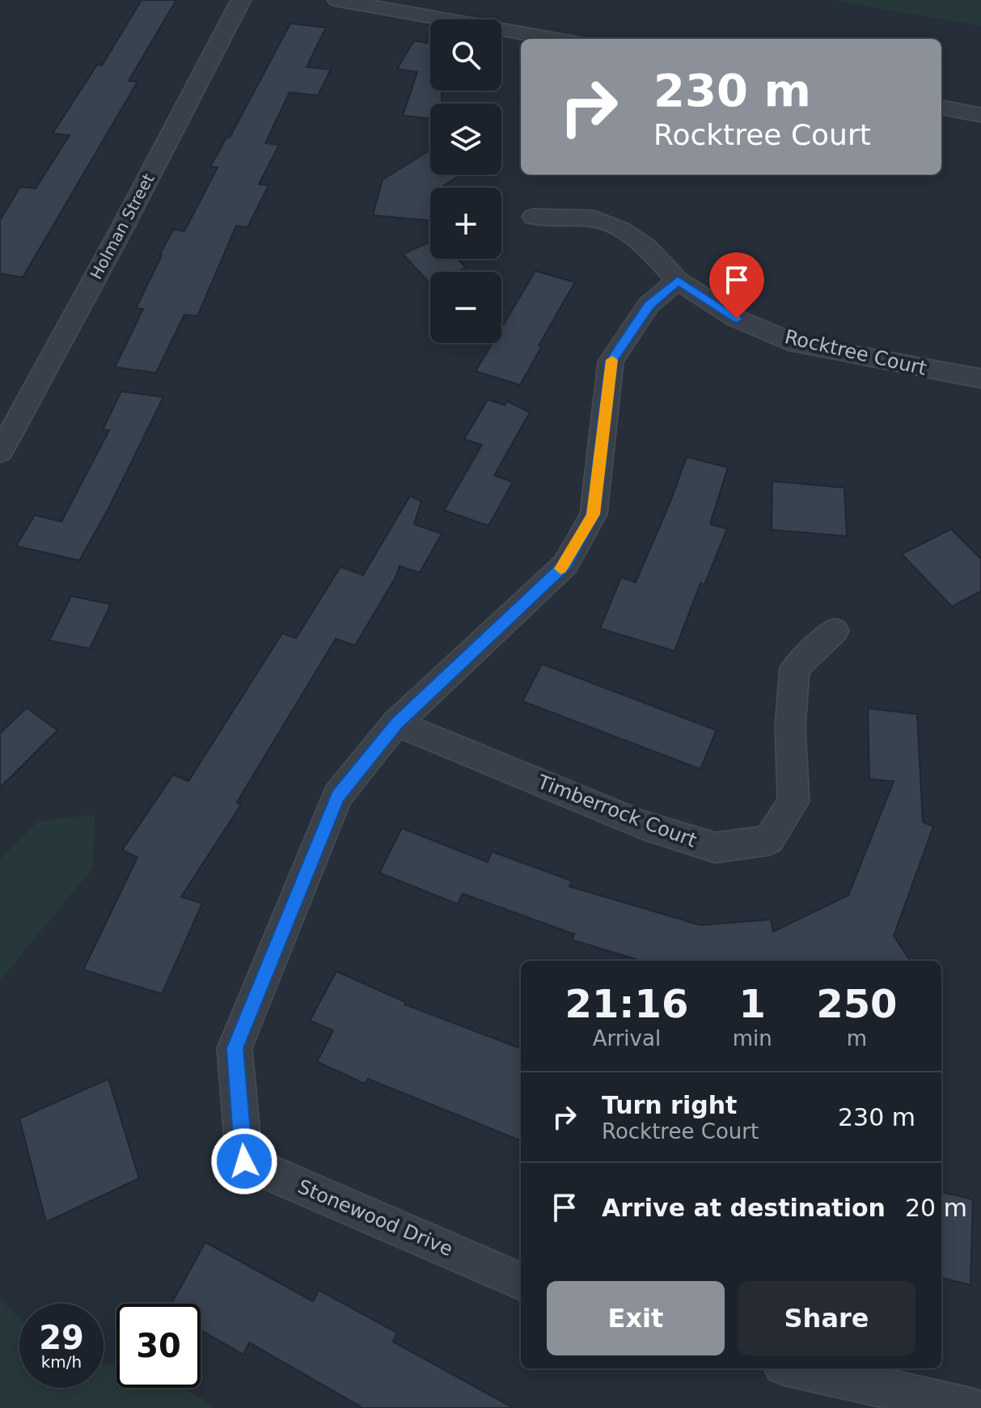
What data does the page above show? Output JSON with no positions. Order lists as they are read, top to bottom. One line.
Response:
{"streets":{"street":["Holman Street","Rocktree Court","Timberrock Court","Stonewood Drive"]},"crossings":[["Rocktree Court","Stonewood Drive"],["Timberrock Court","Stonewood Drive"]],"page":{"map_buttons":["+","−"],"turn":["230 m","Rocktree Court"],"eta":["21:16","Arrival","1","min","250","m"],"list":[{"name":"Turn right","note":"Rocktree Court","value":"230 m"},{"name":"Arrive at destination","value":"20 m"}],"buttons":["Exit","Share"],"speed":"29 km/h","limit":"30"}}
